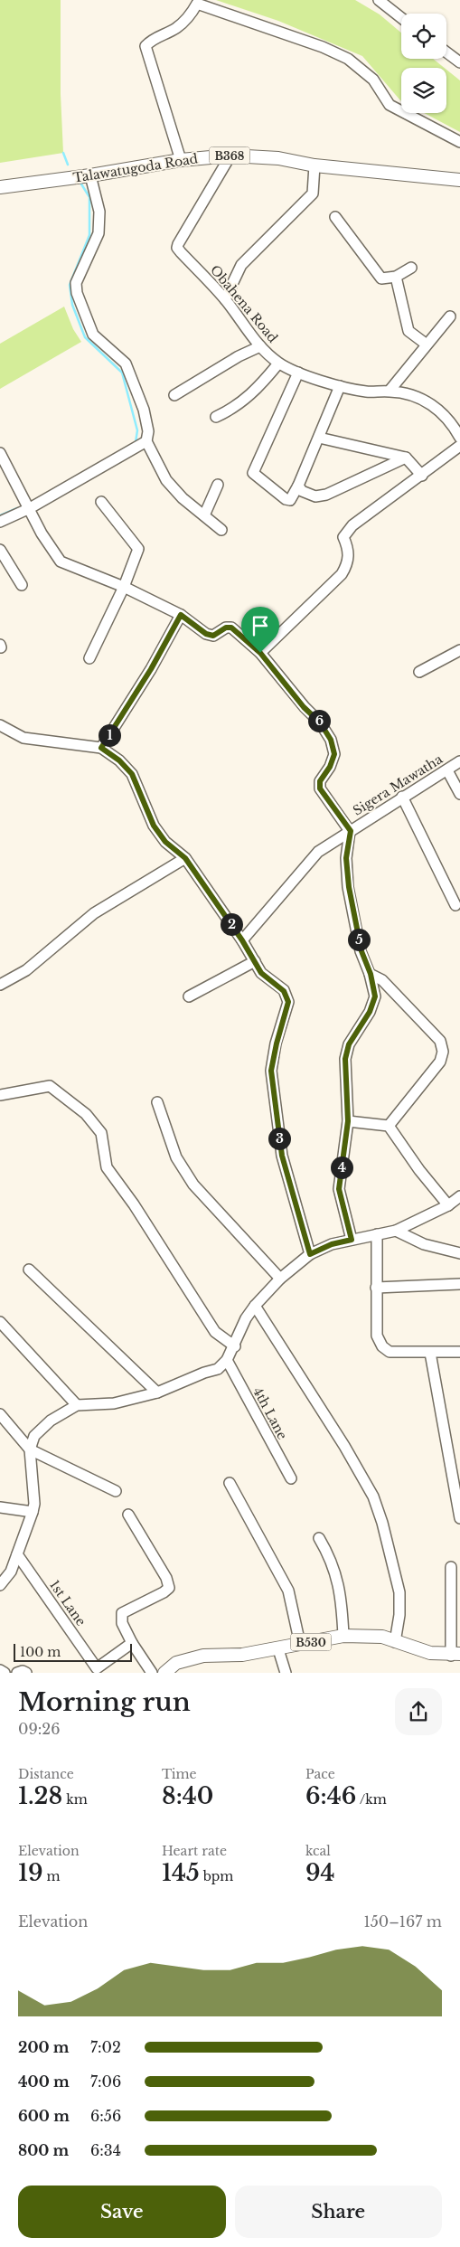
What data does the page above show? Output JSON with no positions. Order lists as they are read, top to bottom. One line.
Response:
{"streets":{"main road":["B368","Talawatugoda Road","B530"],"street":["Obahena Road","Sigera Mawatha","4th Lane","1st Lane"]},"crossings":[["Talawatugoda Road","Obahena Road"]],"scale_bar":"100 m","page":{"pins":["6","1","2","5","3","4"],"scale":"100 m","heading":["Morning run","09:26"],"stats":[["Distance","1.28 km"],["Time","8:40"],["Pace","6:46 /km"],["Elevation","19 m"],["Heart rate","145 bpm"],["kcal","94"]],"chart":["Elevation","150–167 m"],"list":[{"name":"200 m","note":"7:02"},{"name":"400 m","note":"7:06"},{"name":"600 m","note":"6:56"},{"name":"800 m","note":"6:34"}],"buttons":["Save","Share"]}}
